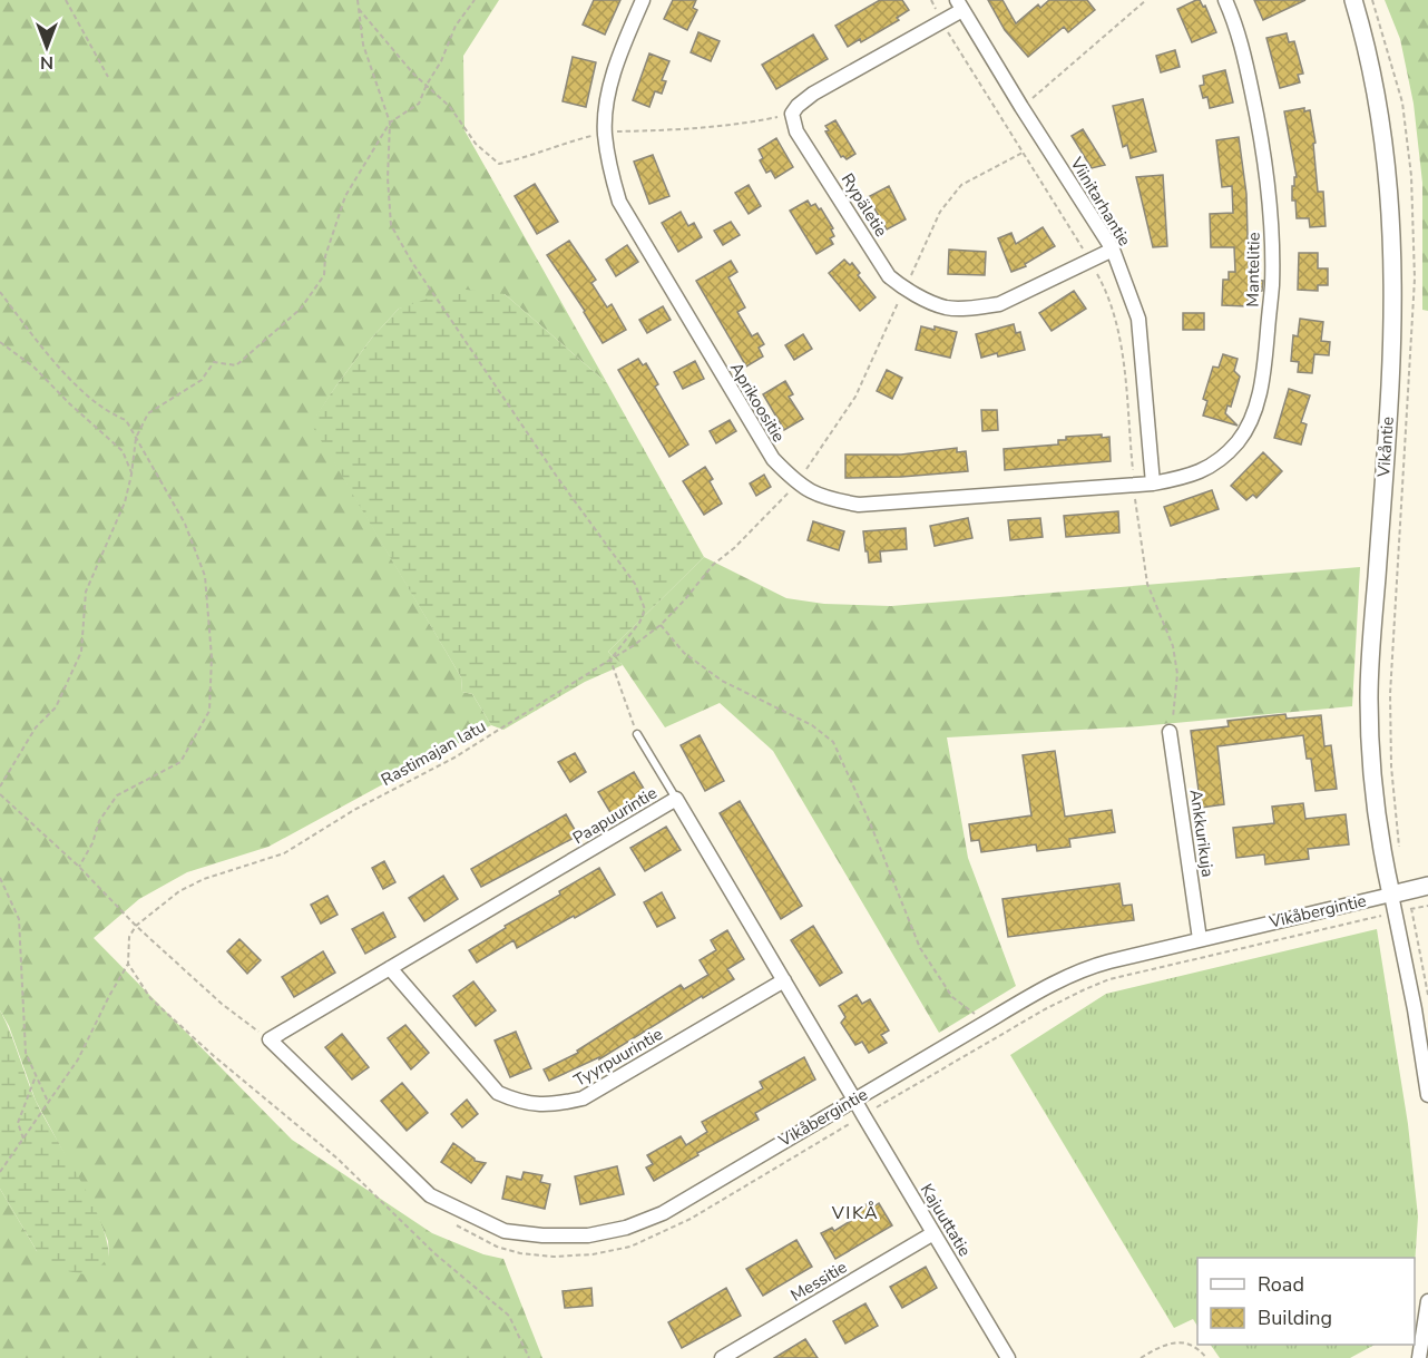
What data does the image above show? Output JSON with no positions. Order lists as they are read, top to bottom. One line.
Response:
{"streets":{"street":["Viinitarhantie","Rypäletie","Mantelitie","Aprikoositie","Vikåntie","Paapuurintie","Ankkurikuja","Vikåbergintie","Tyyrpuurintie","Kajuuttatie","Messitie"],"path":["Rastimajan latu"]},"crossings":[["Viinitarhantie","Rypäletie"],["Viinitarhantie","Mantelitie"],["Viinitarhantie","Aprikoositie"],["Mantelitie","Aprikoositie"],["Vikåntie","Vikåbergintie"],["Paapuurintie","Vikåbergintie"],["Paapuurintie","Tyyrpuurintie"],["Paapuurintie","Kajuuttatie"],["Ankkurikuja","Vikåbergintie"],["Vikåbergintie","Kajuuttatie"],["Kajuuttatie","Messitie"]],"districts":["VIKÅ"],"legend":["Road","Building"],"north":"bottom"}
